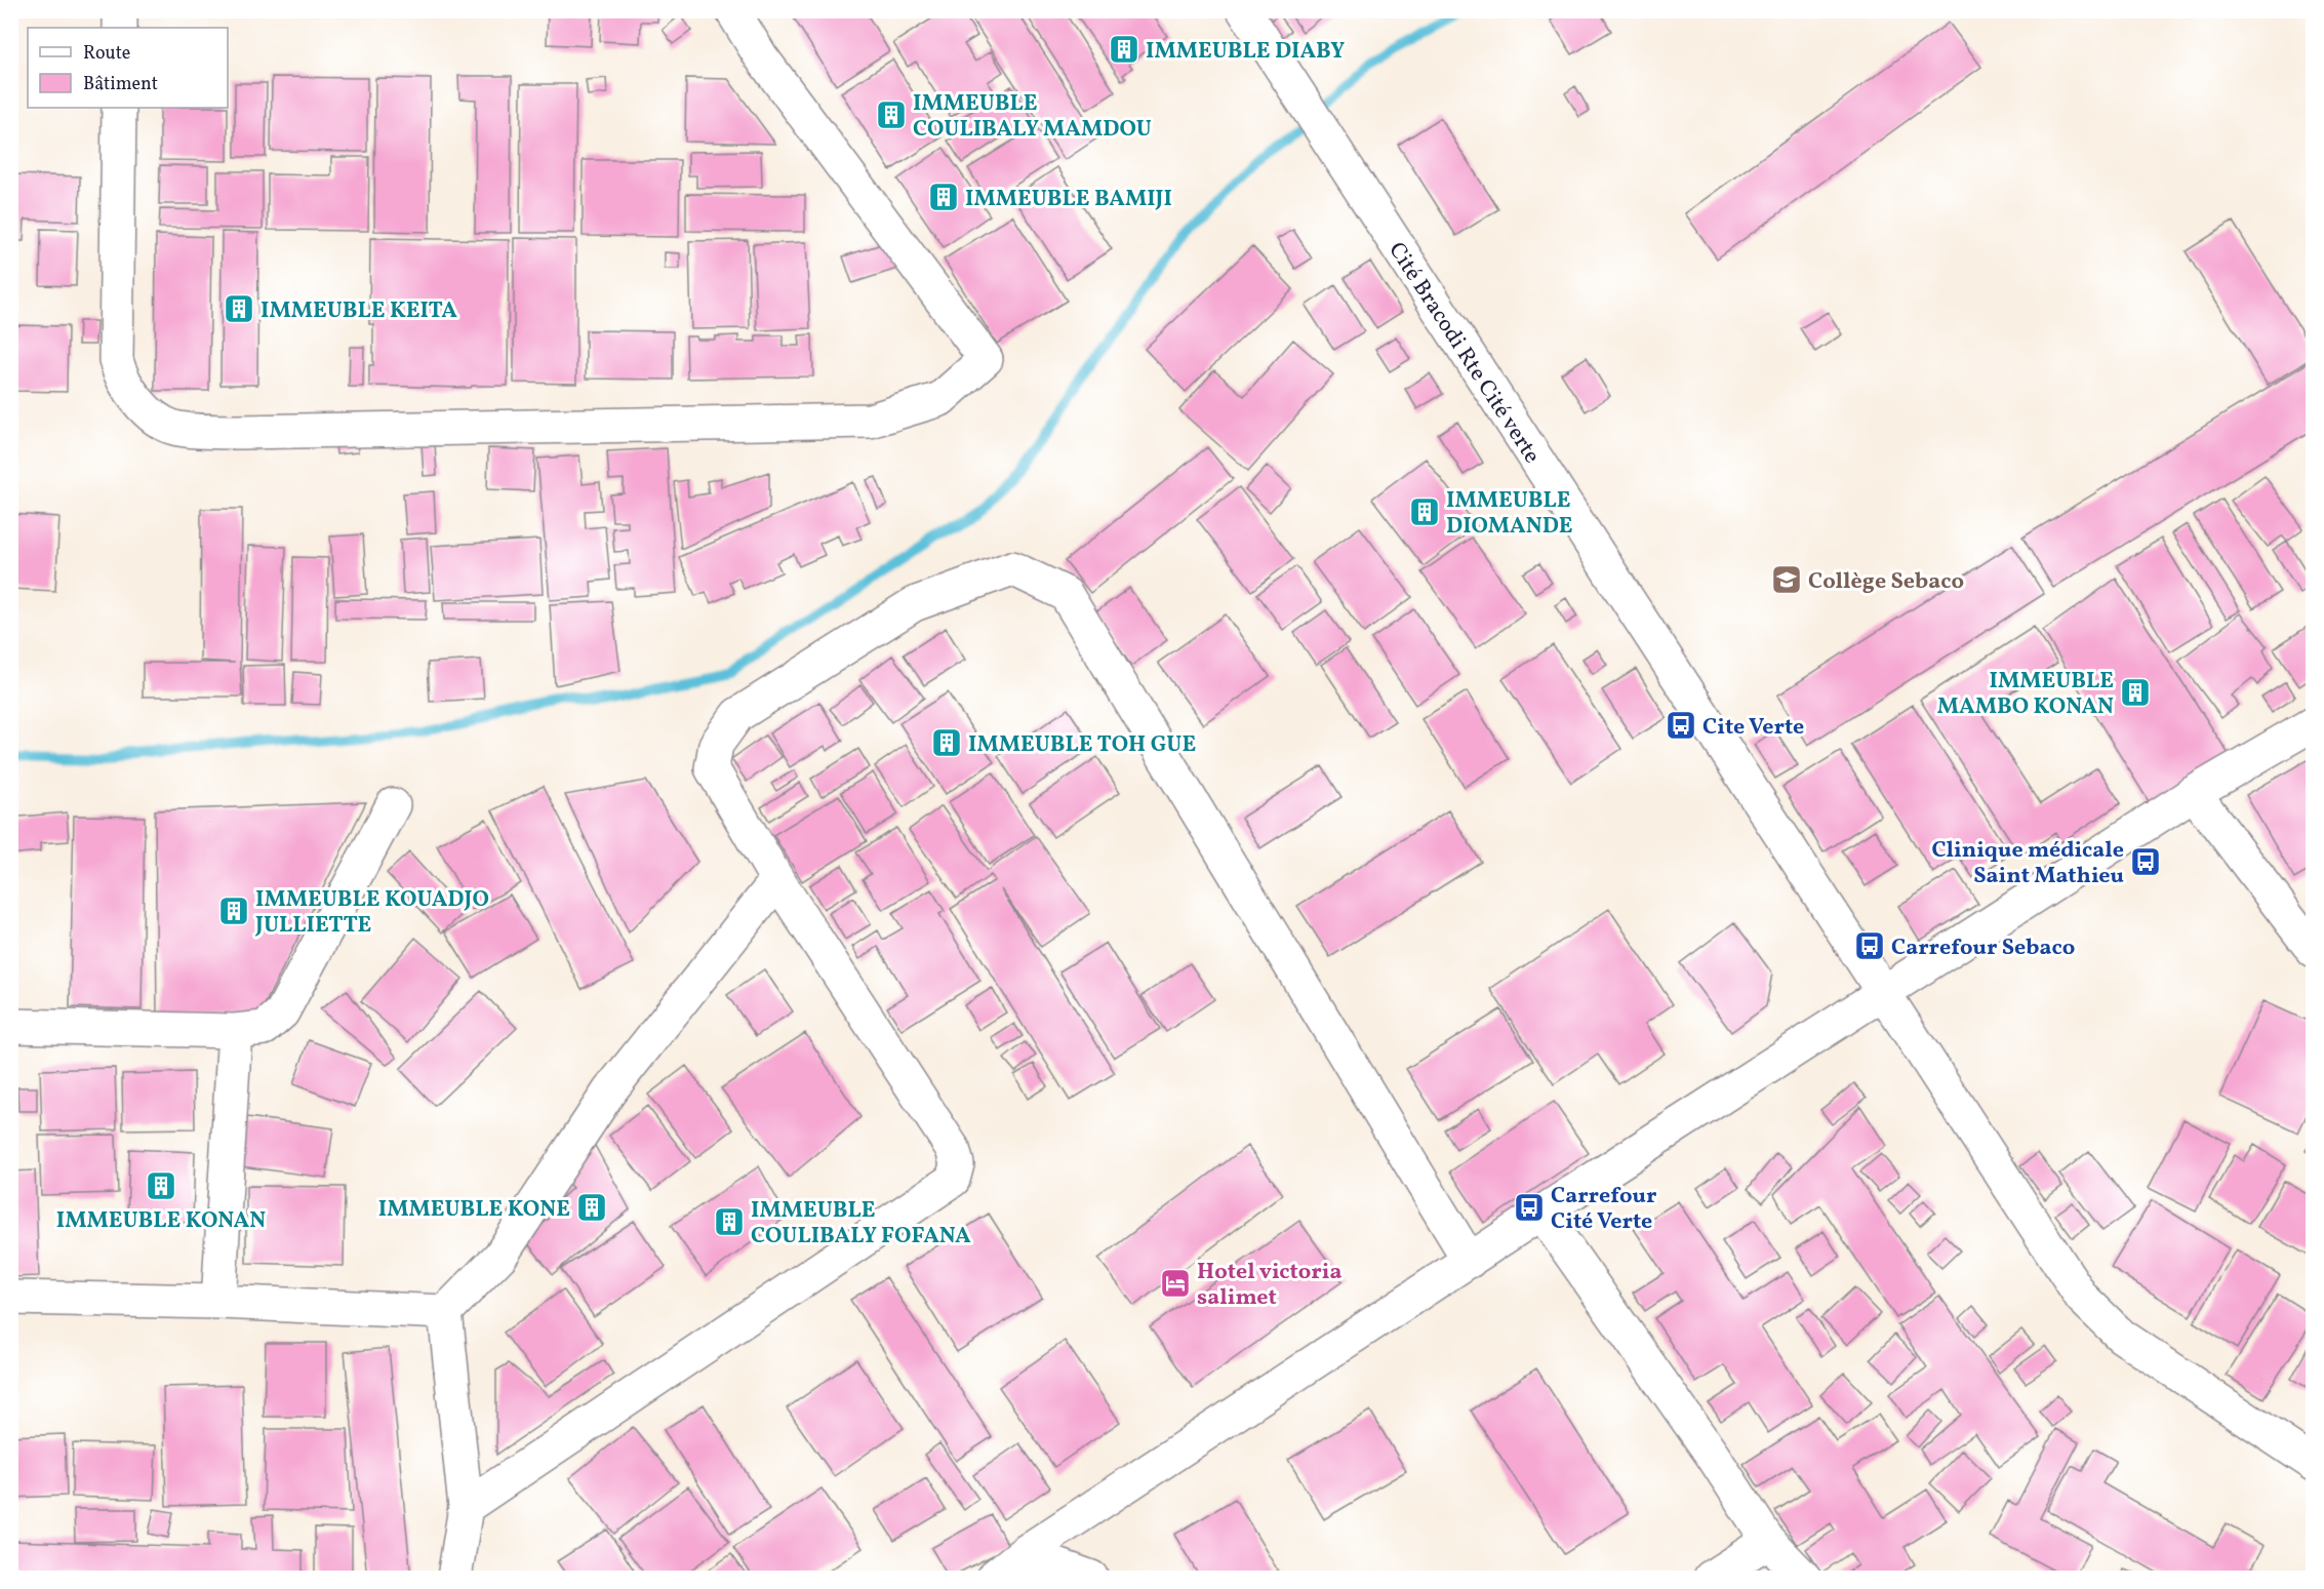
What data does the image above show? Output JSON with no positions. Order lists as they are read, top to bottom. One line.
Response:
{"streets":{"street":["Cité Bracodi Rte Cité verte"]},"places":{"building":["IMMEUBLE DIABY","IMMEUBLE COULIBALY MAMDOU","IMMEUBLE BAMIJI","IMMEUBLE KEITA","IMMEUBLE DIOMANDE","IMMEUBLE MAMBO KONAN","IMMEUBLE TOH GUE","IMMEUBLE KOUADJO JULLIETTE","IMMEUBLE KONAN","IMMEUBLE KONE","IMMEUBLE COULIBALY FOFANA"],"school or university":["Collège Sebaco"],"bus stop":["Cite Verte","Clinique médicale Saint Mathieu","Carrefour Sebaco","Carrefour Cité Verte"],"hotel":["Hotel victoria salimet"]},"legend":["Route","Bâtiment"]}
